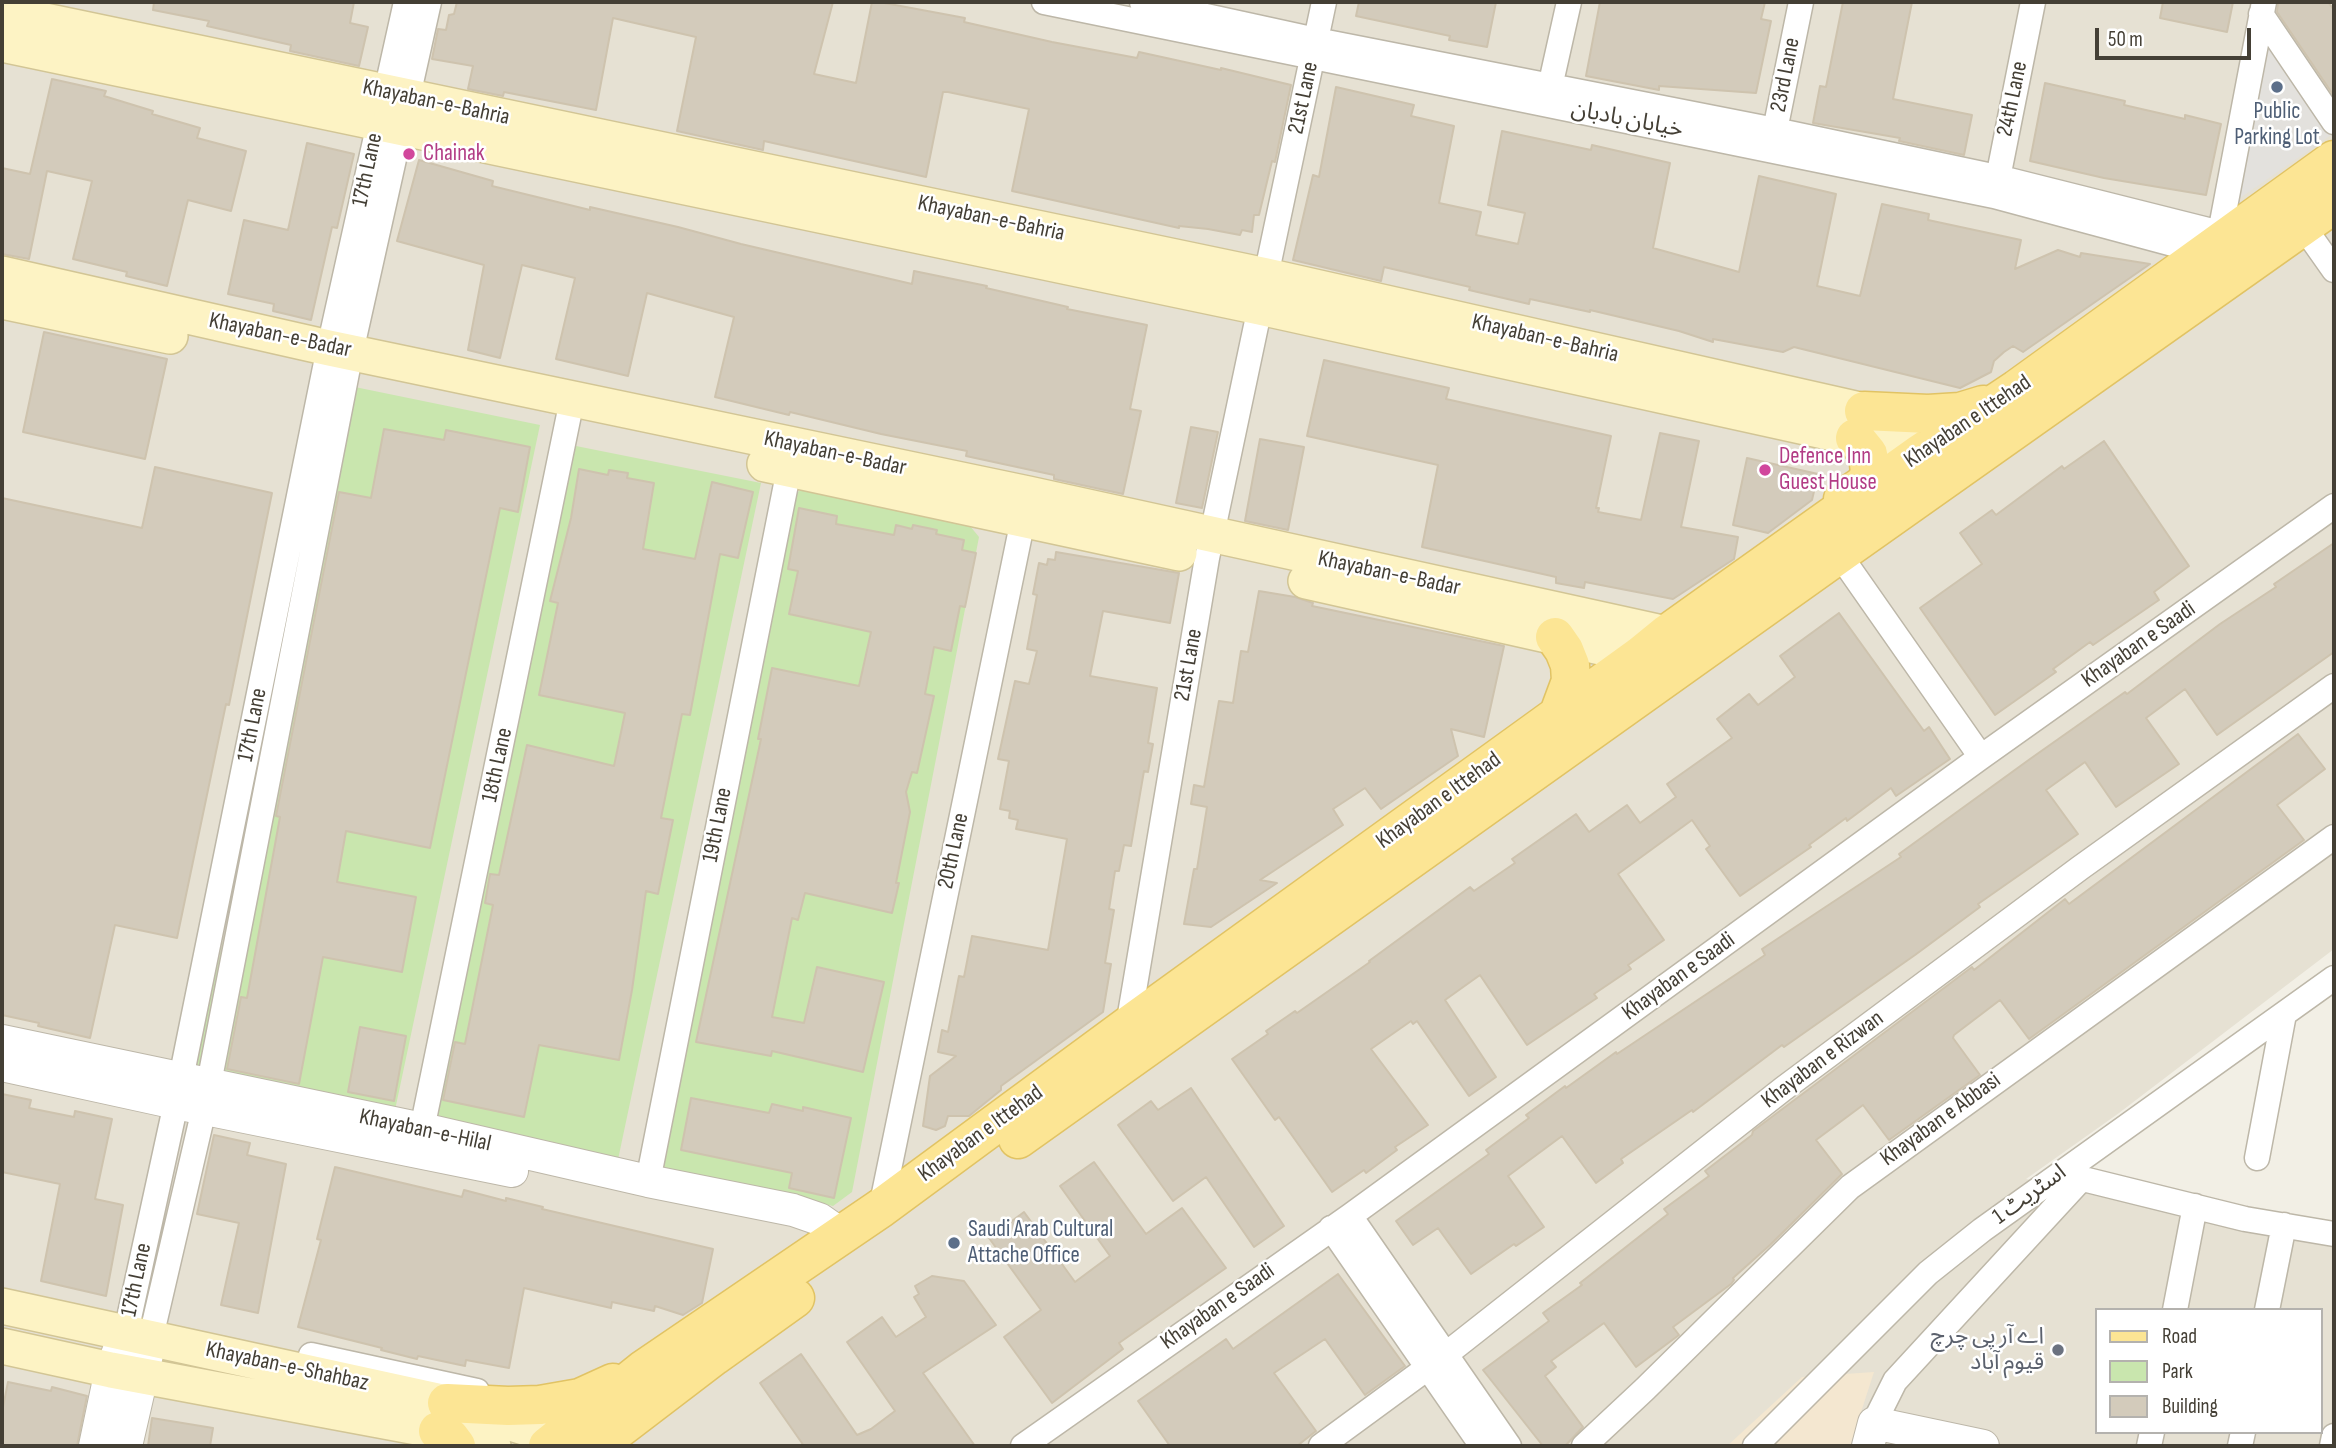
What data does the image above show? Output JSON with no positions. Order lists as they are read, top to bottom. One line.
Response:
{"streets":{"main road":["Khayaban-e-Bahria","Khayaban-e-Badar","Khayaban e Ittehad","Khayaban-e-Shahbaz"],"street":["23rd Lane","21st Lane","24th Lane","خیابان بادبان","17th Lane","Khayaban e Saadi","18th Lane","19th Lane","20th Lane","Khayaban e Rizwan","Khayaban e Abbasi","Khayaban-e-Hilal","اسٹریٹ 1"]},"crossings":[["23rd Lane","خیابان بادبان"],["21st Lane","Khayaban-e-Bahria"],["21st Lane","خیابان بادبان"],["21st Lane","Khayaban-e-Badar"],["21st Lane","Khayaban e Ittehad"],["24th Lane","خیابان بادبان"],["Khayaban-e-Bahria","17th Lane"],["Khayaban-e-Bahria","Khayaban e Ittehad"],["خیابان بادبان","Khayaban e Ittehad"],["17th Lane","Khayaban-e-Badar"],["17th Lane","Khayaban-e-Hilal"],["17th Lane","Khayaban-e-Shahbaz"],["Khayaban-e-Badar","Khayaban e Ittehad"],["Khayaban-e-Badar","18th Lane"],["Khayaban-e-Badar","19th Lane"],["Khayaban-e-Badar","20th Lane"],["Khayaban e Ittehad","20th Lane"],["Khayaban e Ittehad","Khayaban-e-Hilal"],["Khayaban e Ittehad","Khayaban-e-Shahbaz"],["18th Lane","Khayaban-e-Hilal"],["19th Lane","Khayaban-e-Hilal"]],"places":["Public Parking Lot","Chainak","Defence Inn Guest House","Saudi Arab Cultural Attache Office","اے آر پی چرچ قیوم آباد"],"legend":["Road","Park","Building"],"scale_bar":"50 m"}
